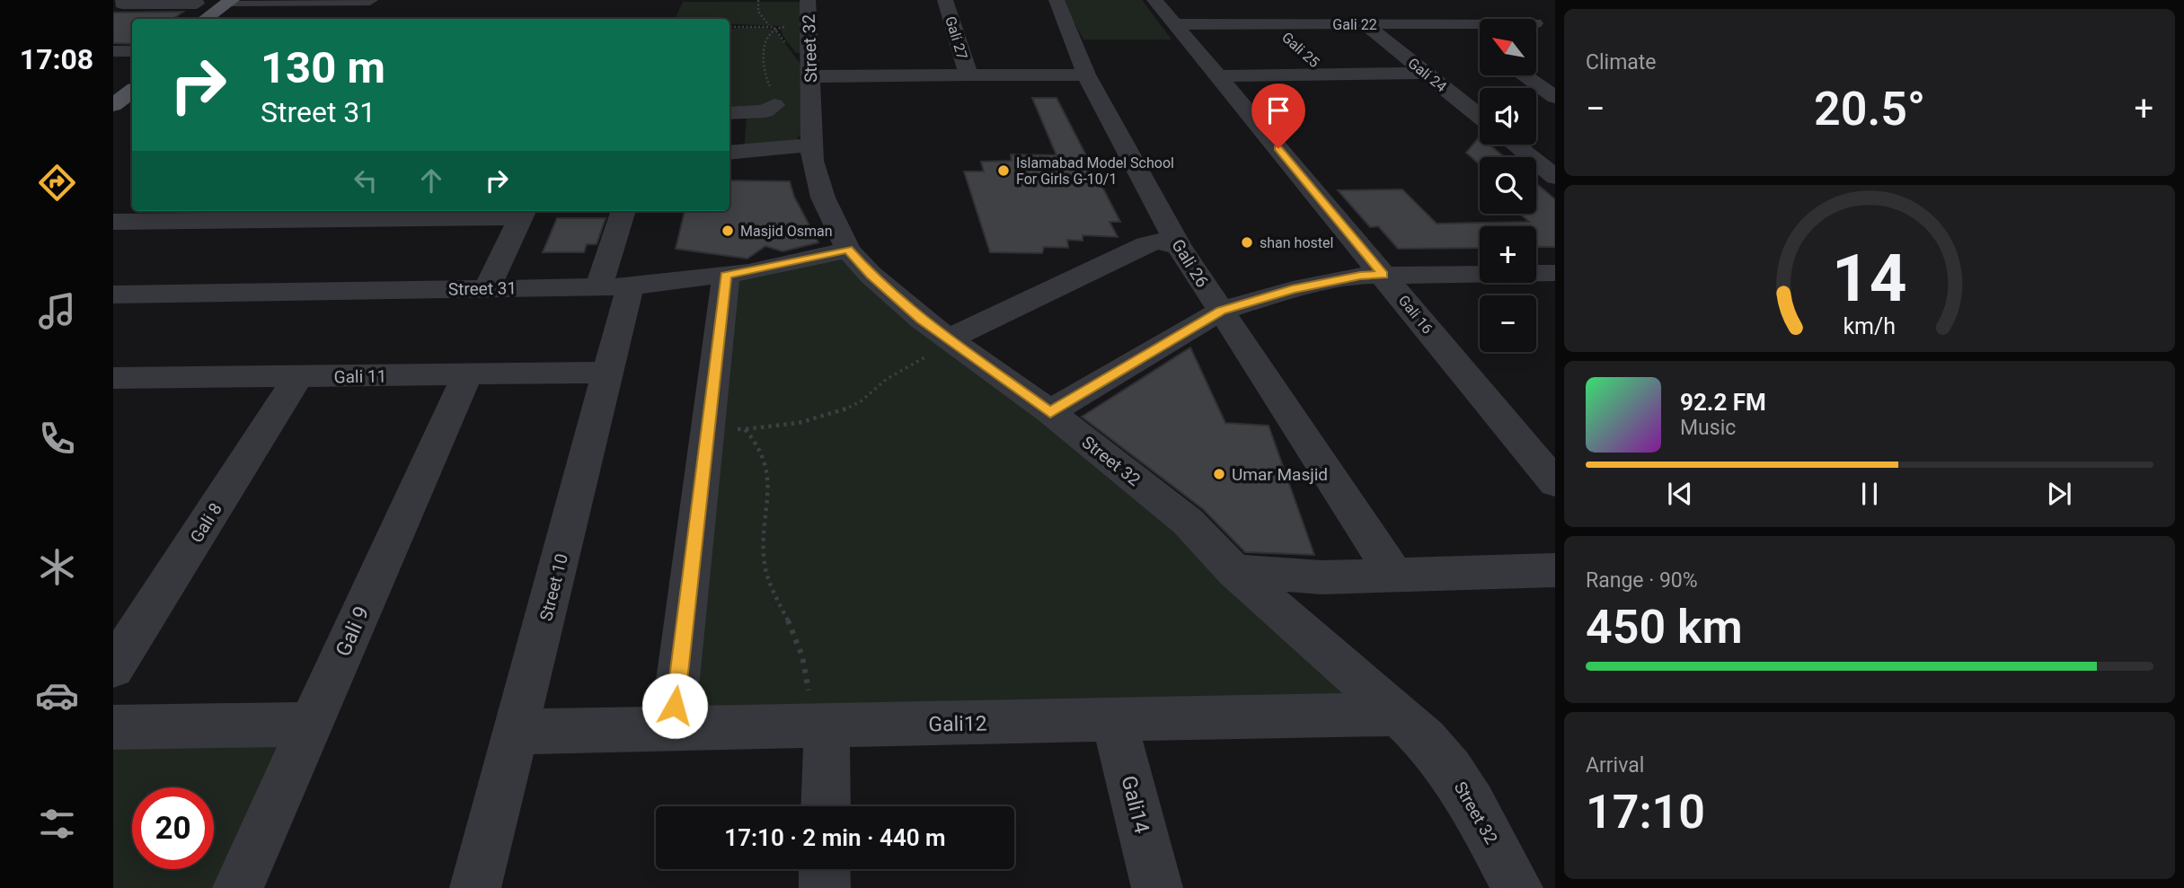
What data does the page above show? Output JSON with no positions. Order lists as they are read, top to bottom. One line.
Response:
{"streets":{"street":["Gali 22","Gali 27","Street 32","Gali 25","Gali 24","Gali 26","Street 31","Gali 16","Gali 11","Gali 8","Street 10","Gali 9","Gali12","Gali14"]},"crossings":[["Gali 22","Gali 25"],["Gali 22","Gali 24"],["Gali 22","Gali 16"],["Street 32","Street 31"],["Street 32","Gali12"],["Street 31","Street 10"],["Gali 11","Gali 8"],["Gali 11","Street 10"],["Gali 11","Gali 9"],["Street 10","Gali12"],["Gali12","Gali14"]],"places":["Islamabad Model School For Girls G-10/1","Masjid Osman","shan hostel","Umar Masjid"],"north":"top left","page":{"tabs":"17:08","tile":["Climate",["Range · 90%","450 km"],["Arrival","17:10"]],"map_buttons":["+","−"],"turn":["130 m","Street 31"],"heat":["−","20.5°","+"],"song":["92.2 FM","Music"],"limit":"20","trip":"17:10 · 2 min · 440 m","gauge":["14","km/h"]}}
